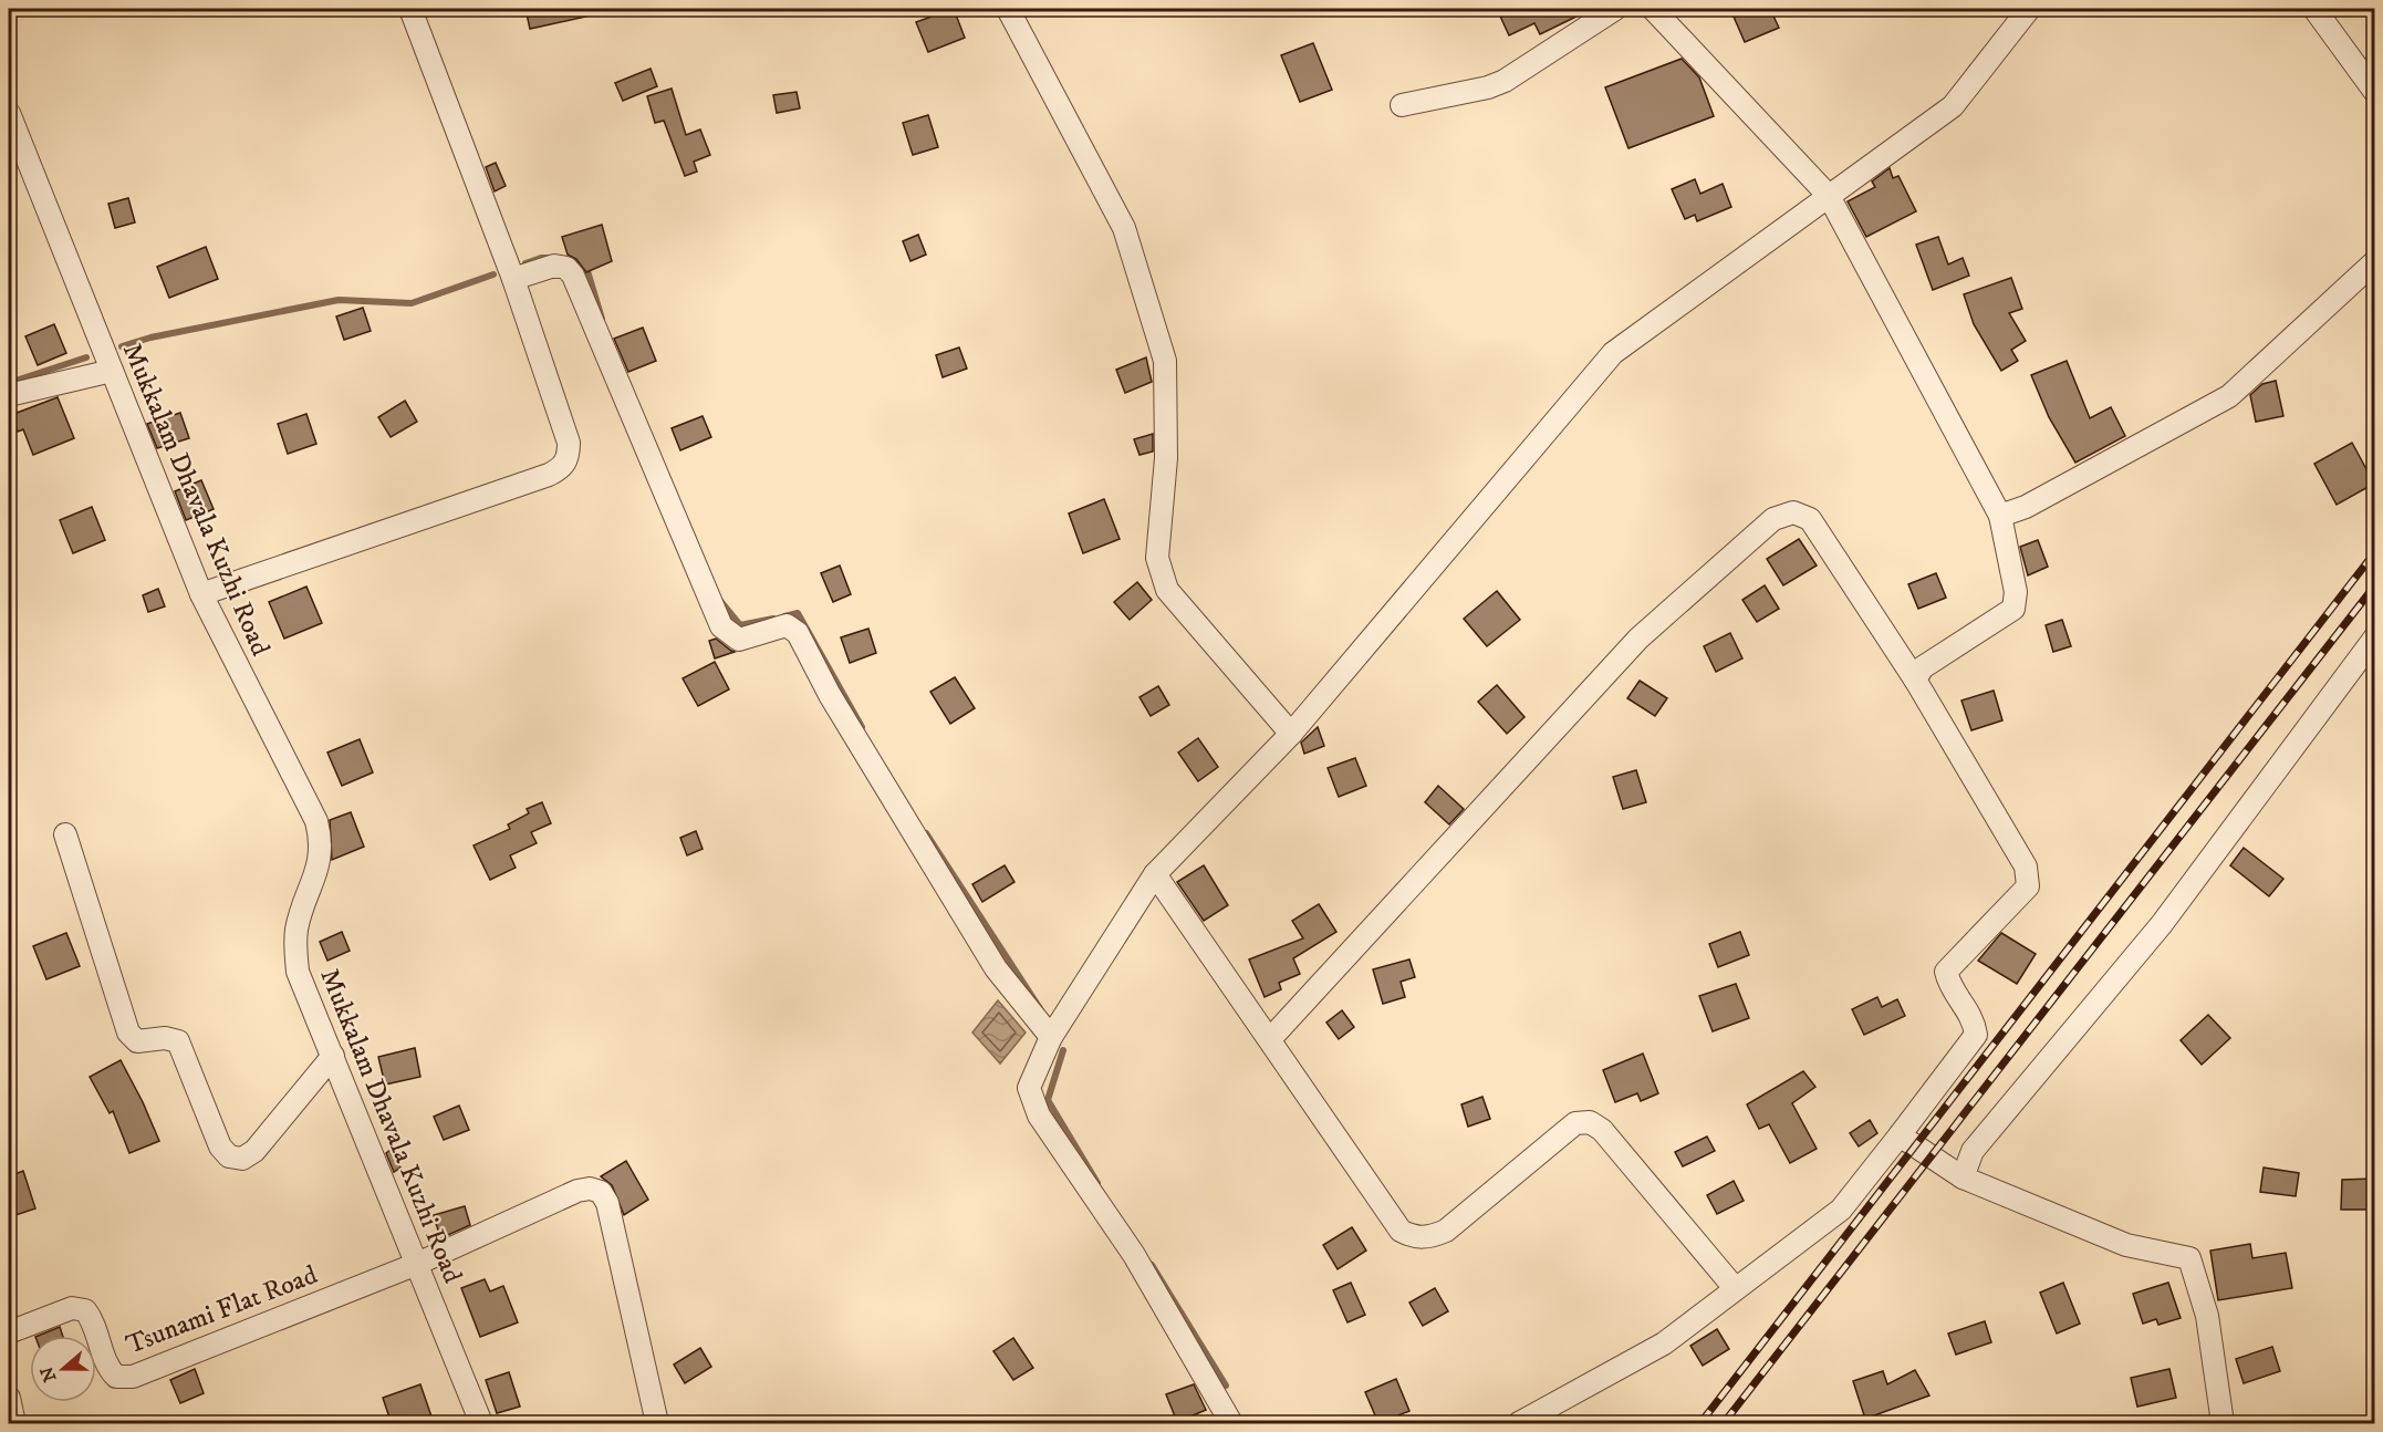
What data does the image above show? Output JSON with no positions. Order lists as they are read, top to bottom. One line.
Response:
{"streets":{"street":["Mukkalam Dhavala Kuzhi Road","Tsunami Flat Road"]},"crossings":[["Mukkalam Dhavala Kuzhi Road","Tsunami Flat Road"]],"north":"left"}
